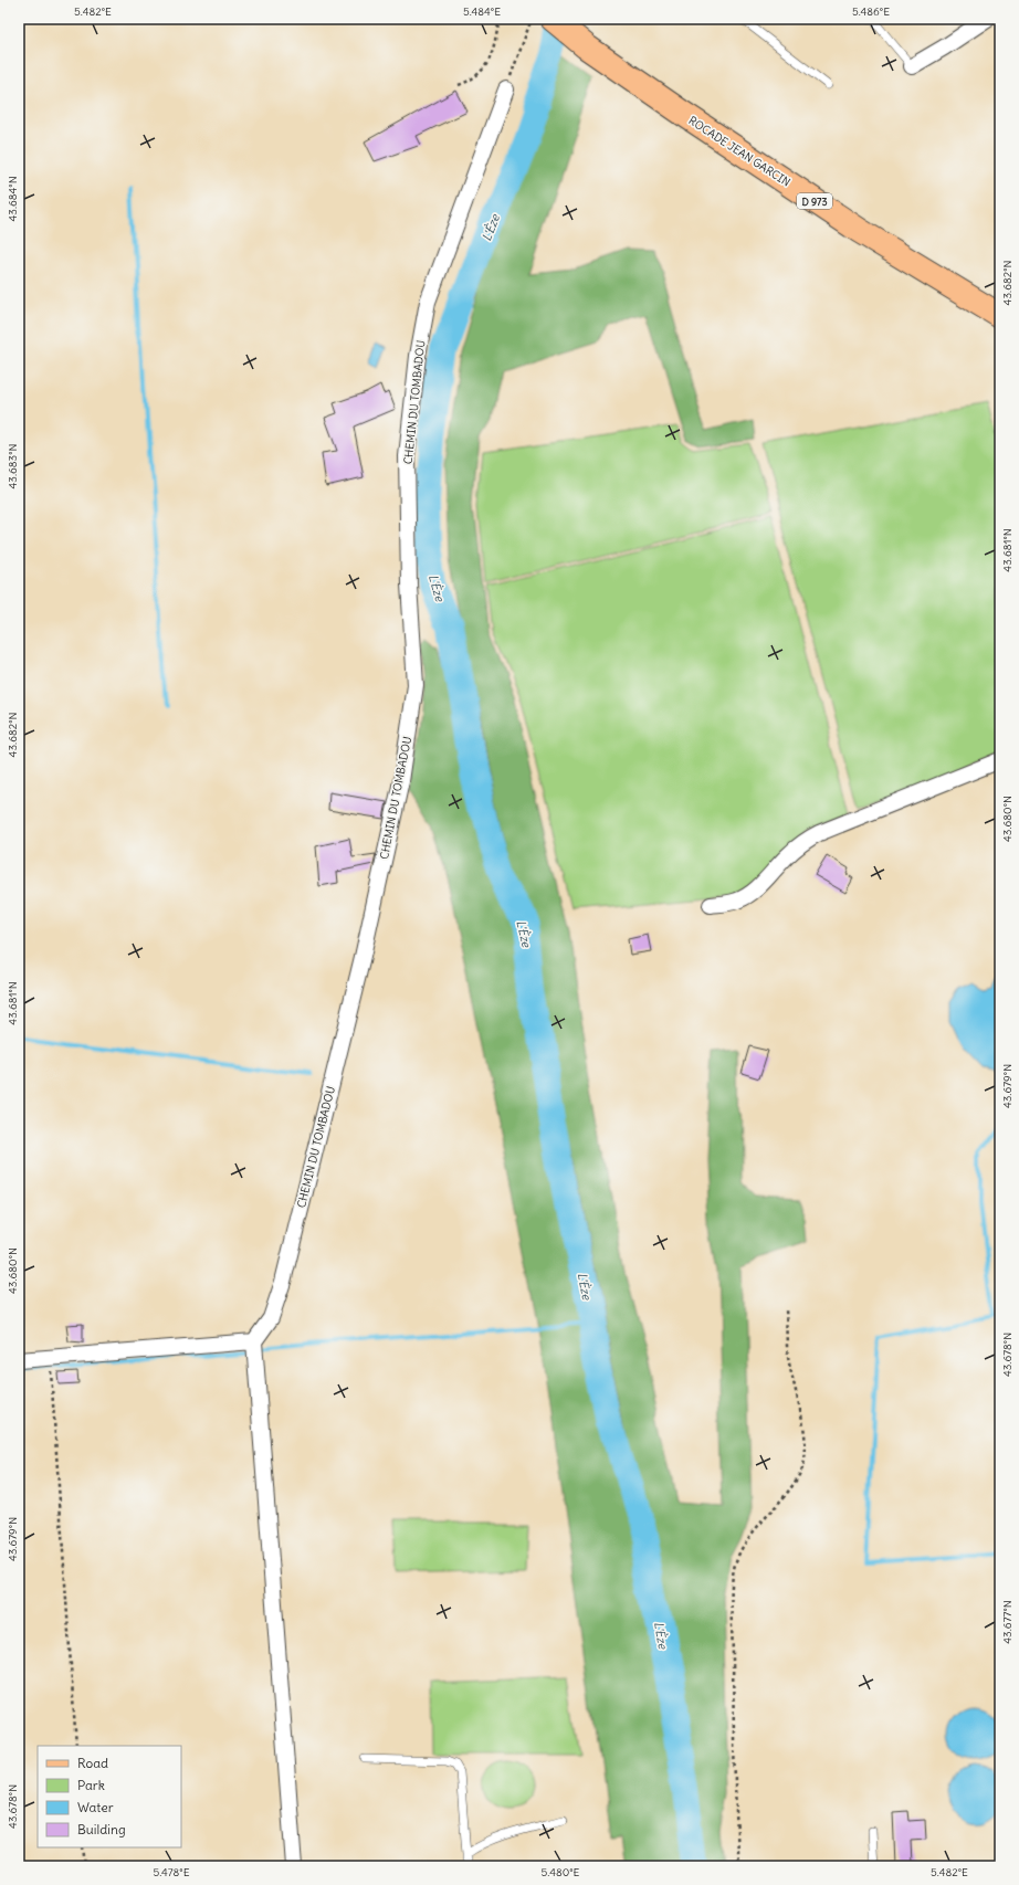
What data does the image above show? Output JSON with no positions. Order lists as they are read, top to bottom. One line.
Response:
{"streets":{"main road":["ROCADE JEAN GARCIN","D 973"],"street":["CHEMIN DU TOMBADOU"]},"water":["L'Èze"],"legend":["Road","Park","Water","Building"],"coordinates":["5.482°E","5.484°E","5.486°E","43.684°N","43.682°N","43.683°N","43.681°N","43.680°N","43.679°N","43.678°N","43.677°N","5.478°E","5.480°E"]}
